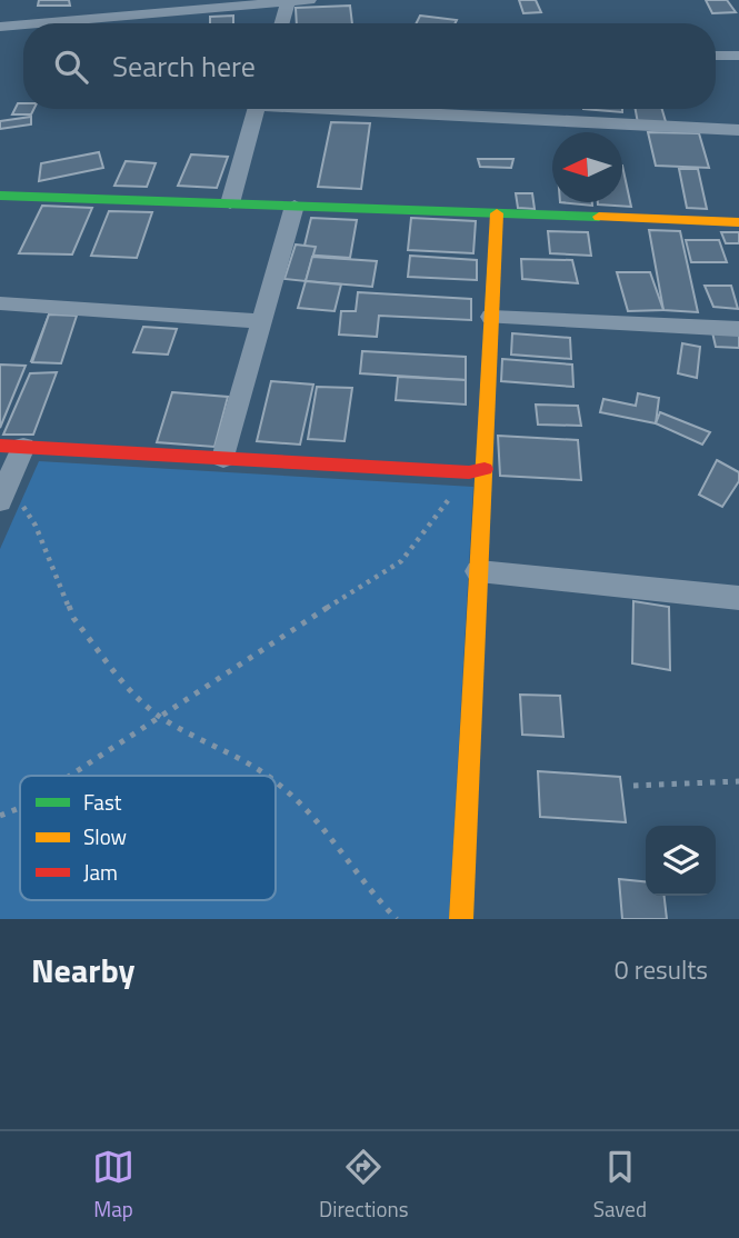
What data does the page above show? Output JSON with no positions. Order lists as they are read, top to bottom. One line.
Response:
{"legend":["Fast","Slow","Jam"],"north":"left","page":{"search":"Search here","heading":["Nearby","0 results"],"nav":["Map","Directions","Saved"]}}
